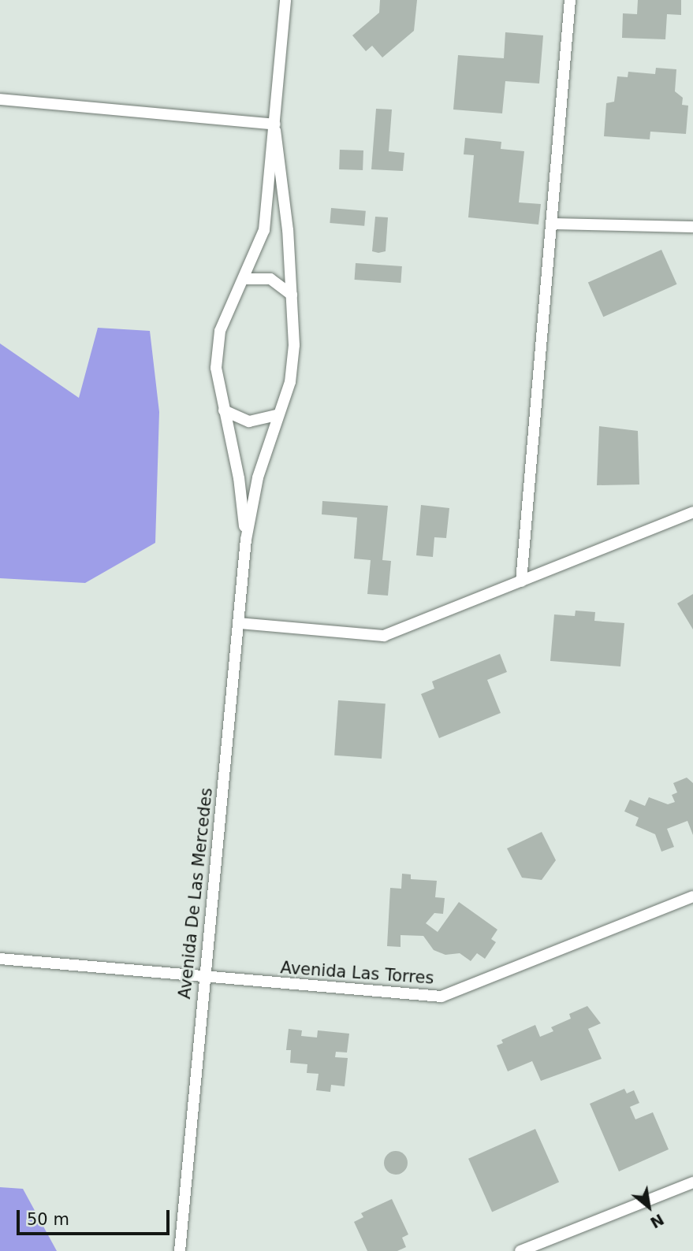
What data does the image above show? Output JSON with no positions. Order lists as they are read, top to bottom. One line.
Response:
{"streets":{"lane":["Avenida De Las Mercedes","Avenida Las Torres"]},"crossings":[["Avenida De Las Mercedes","Avenida Las Torres"]],"scale_bar":"50 m","north":"bottom right"}
